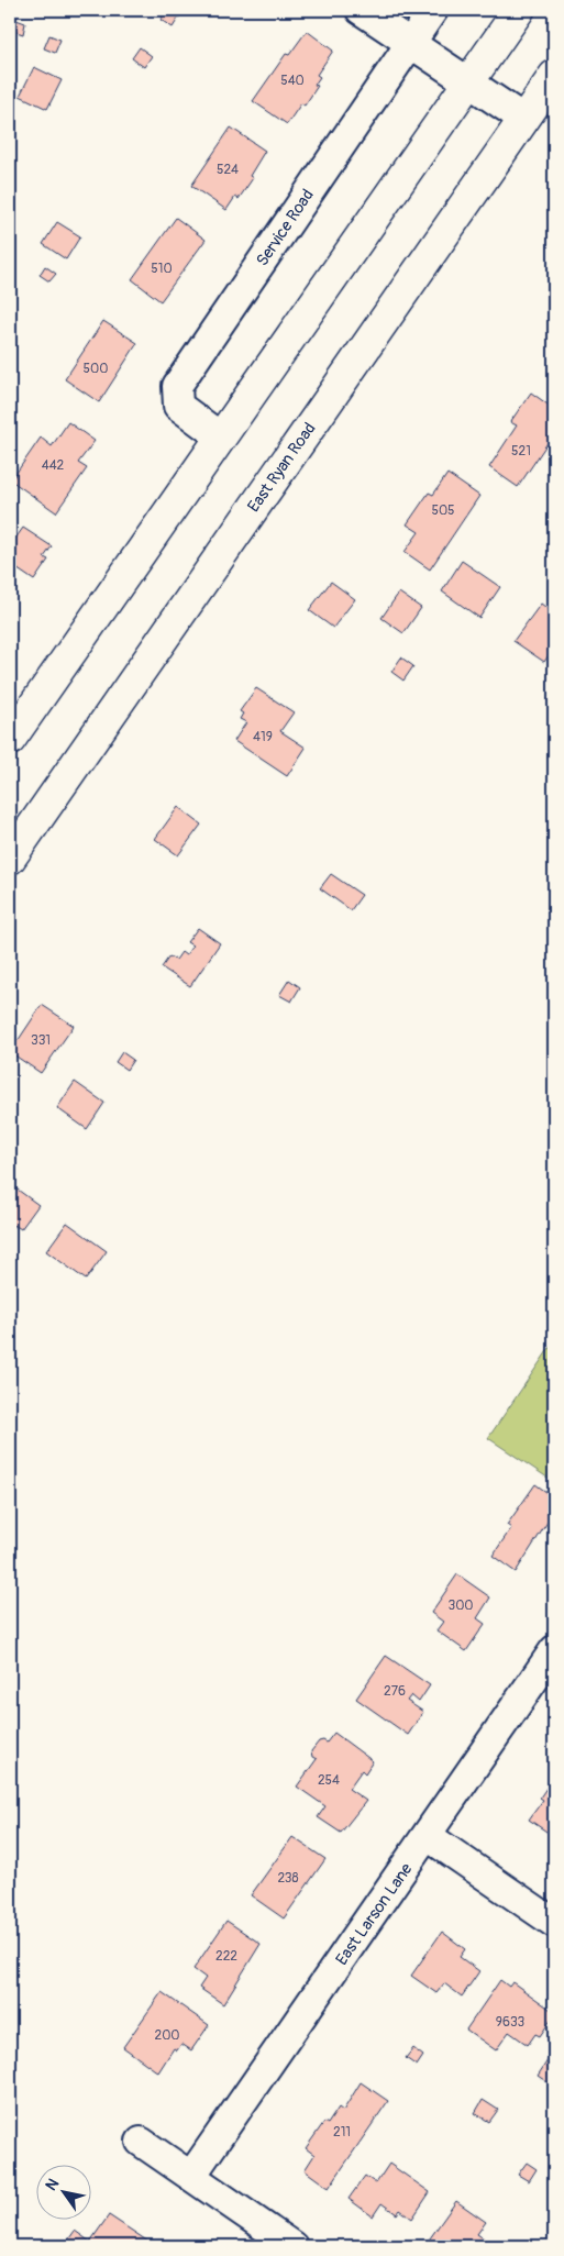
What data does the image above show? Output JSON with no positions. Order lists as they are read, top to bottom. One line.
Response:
{"streets":{"main road":["East Ryan Road"],"street":["Service Road","East Larson Lane"]},"house_numbers":["540","524","510","500","521","442","505","419","331","300","276","254","238","222","9633","200","211"],"north":"top left"}
